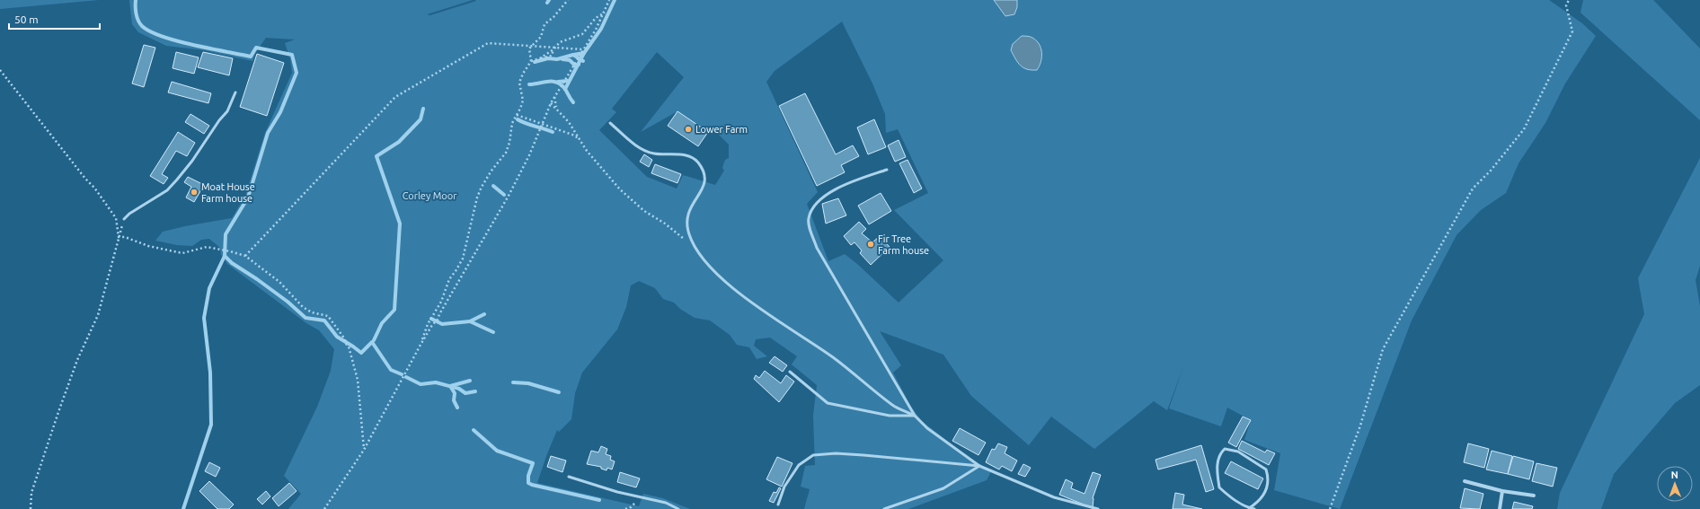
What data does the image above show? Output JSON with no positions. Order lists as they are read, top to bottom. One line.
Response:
{"parks":["Corley Moor"],"places":["Lower Farm","Moat House Farm house","Fir Tree Farm house"],"scale_bar":"50 m","north":"top"}
